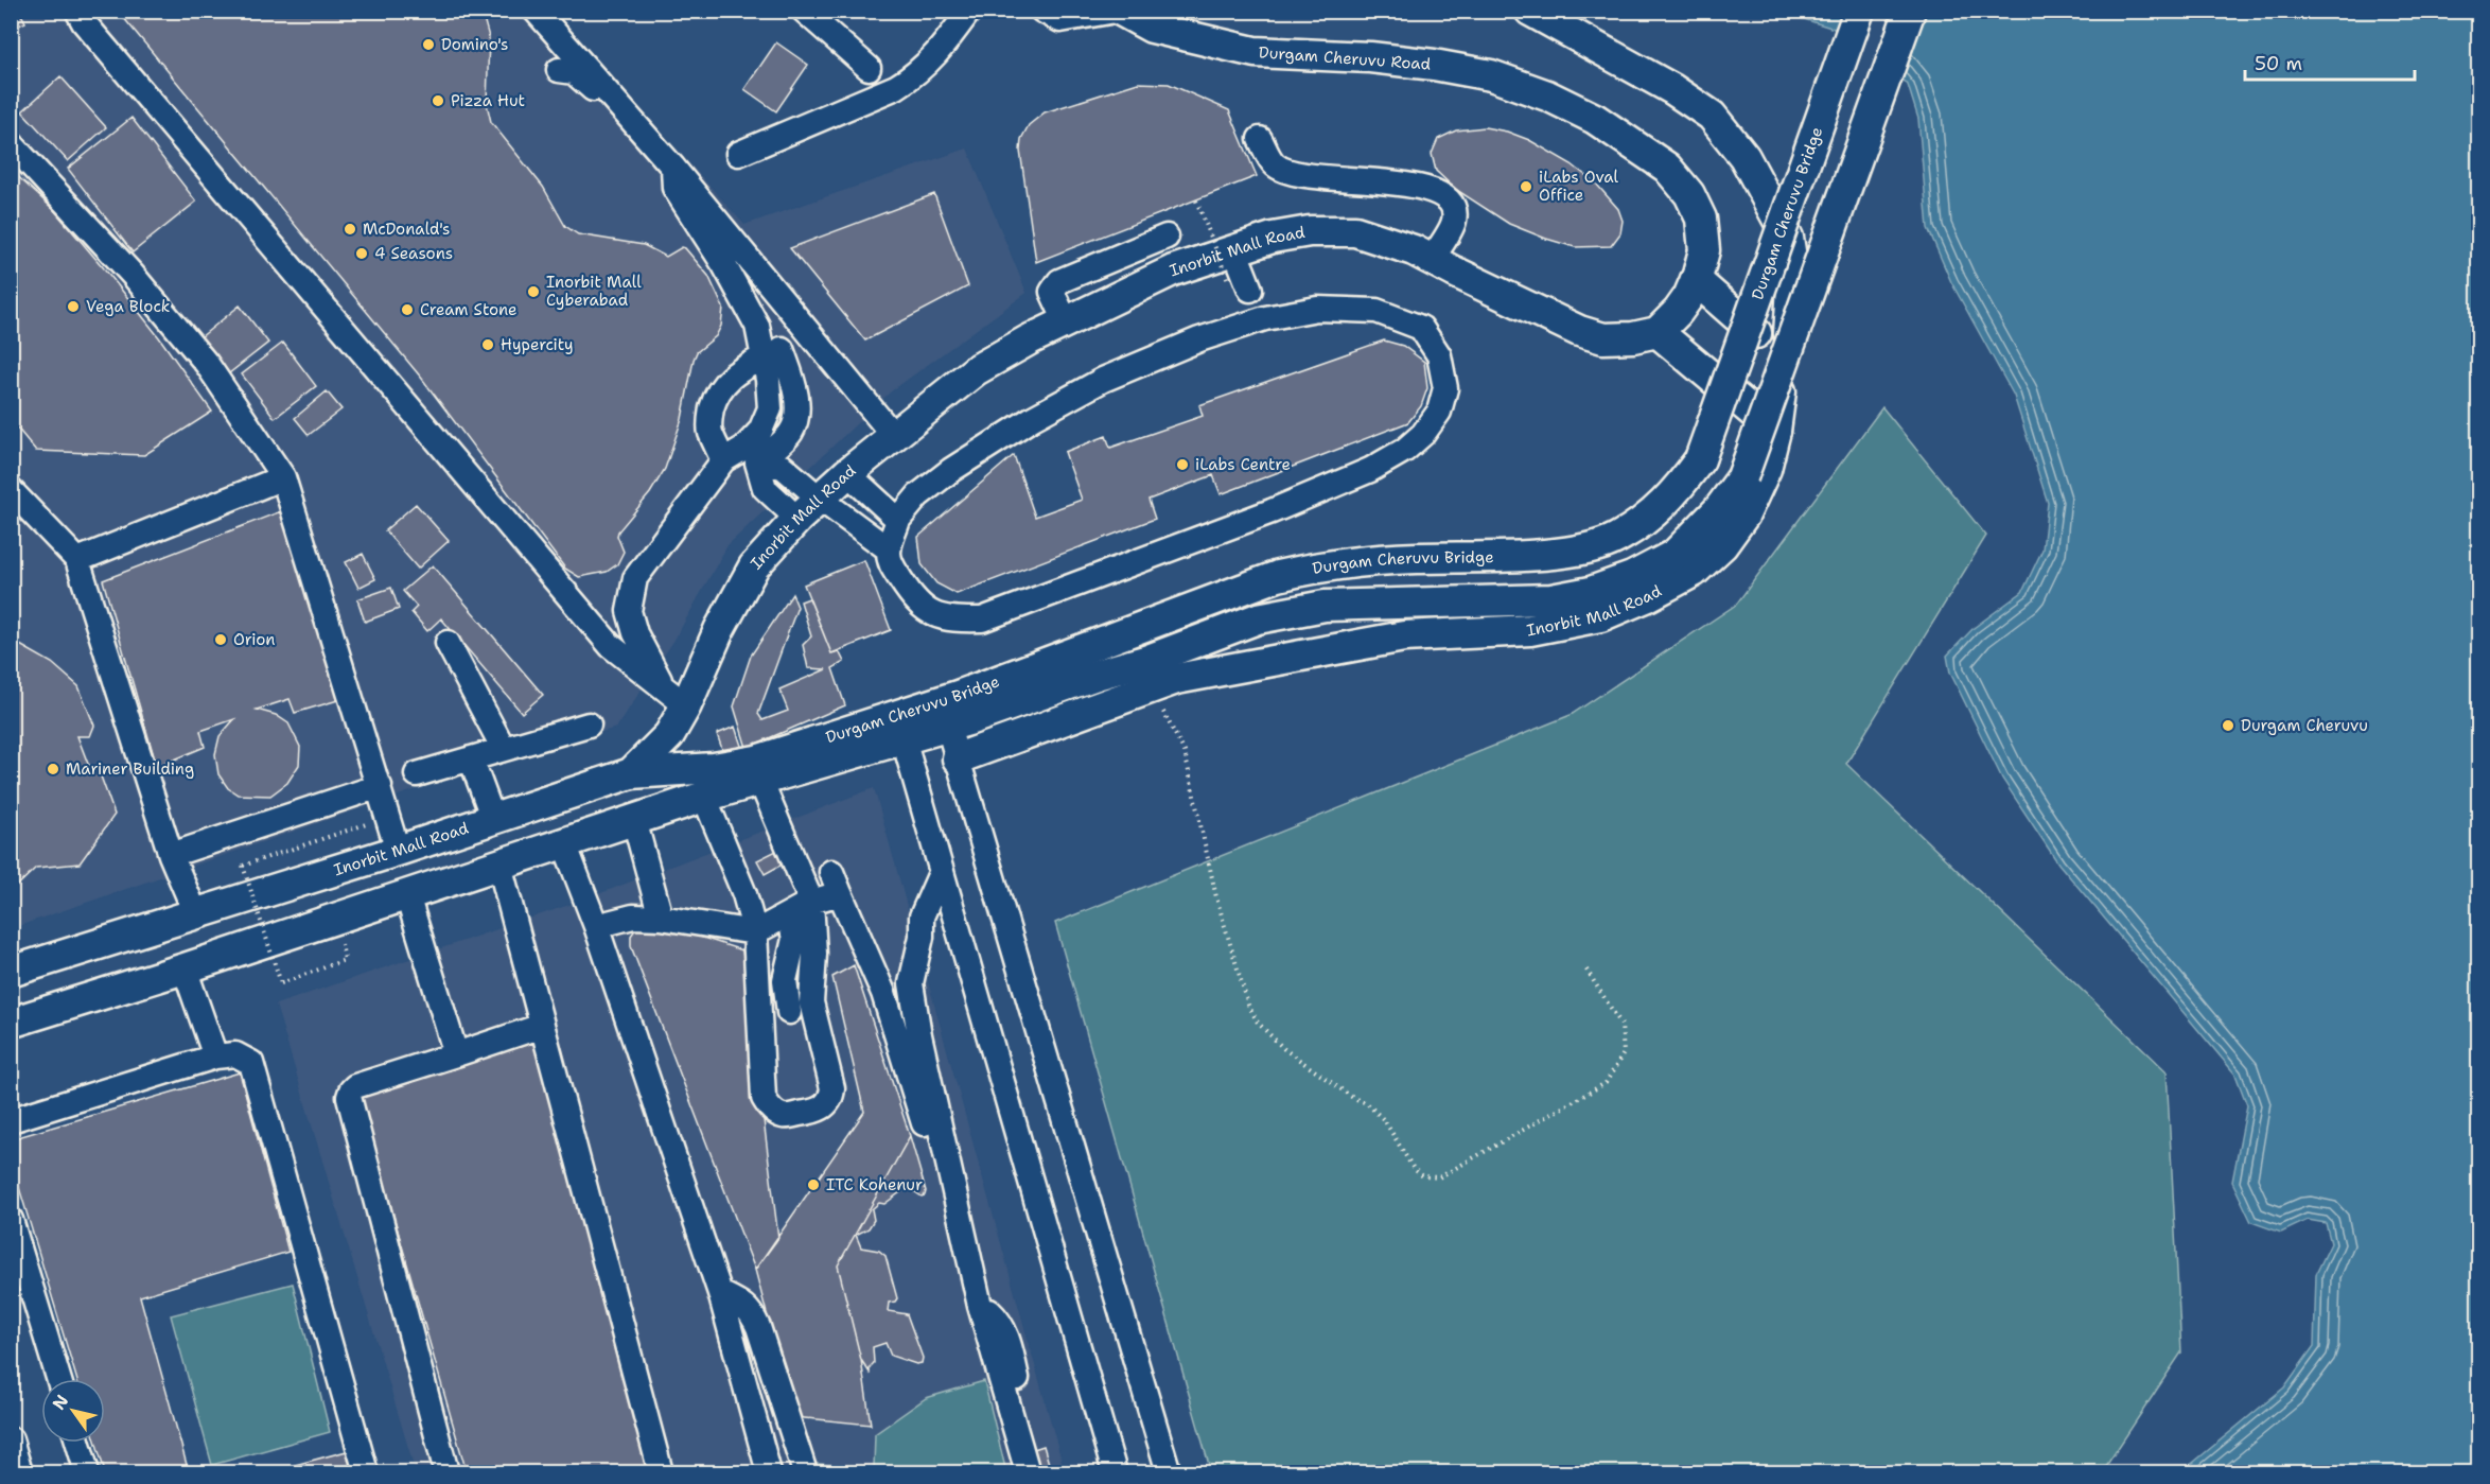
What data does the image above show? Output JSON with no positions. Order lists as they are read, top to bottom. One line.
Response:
{"streets":{"main road":["Durgam Cheruvu Road","Durgam Cheruvu Bridge","Inorbit Mall Road"]},"crossings":[["Durgam Cheruvu Road","Inorbit Mall Road"],["Durgam Cheruvu Bridge","Inorbit Mall Road"]],"places":["Domino's","Pizza Hut","iLabs Oval Office","McDonald's","4 Seasons","Inorbit Mall Cyberabad","Vega Block","Cream Stone","Hypercity","iLabs Centre","Orion","Durgam Cheruvu","Mariner Building","ITC Kohenur"],"scale_bar":"50 m","north":"top left"}
